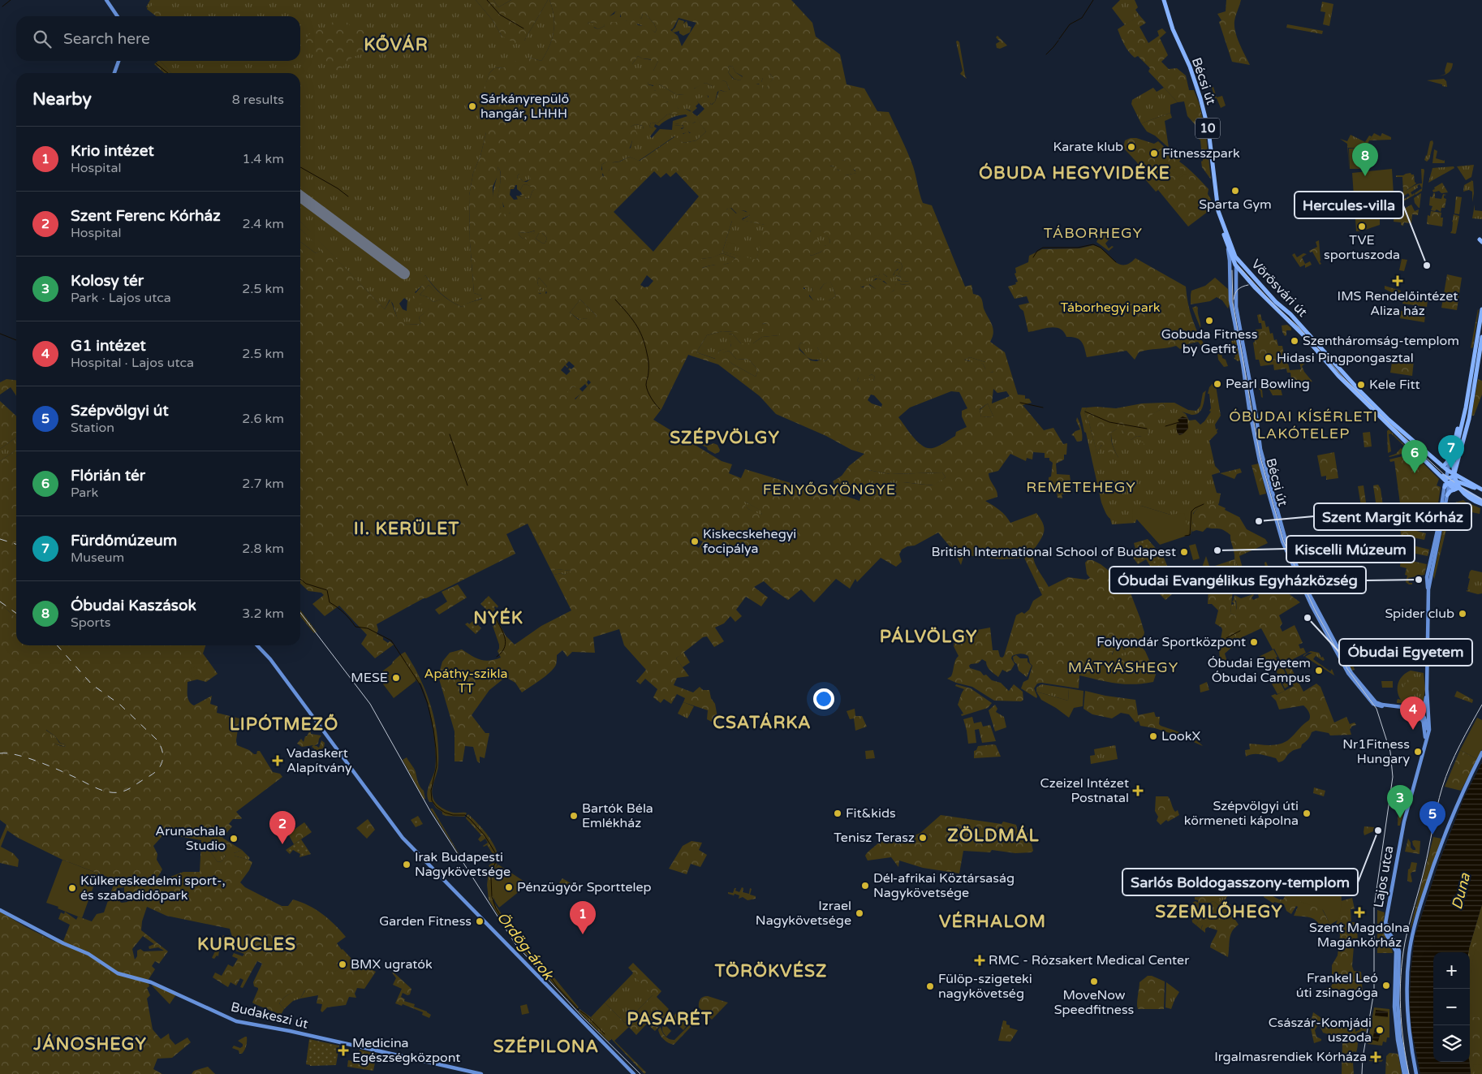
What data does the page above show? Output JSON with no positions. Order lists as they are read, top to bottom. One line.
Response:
{"streets":{"main road":["Bécsi út","10","Vörösvári út","Lajos utca","Budakeszi út"]},"crossings":[["Bécsi út","10"],["Bécsi út","Vörösvári út"],["10","Vörösvári út"]],"districts":["KŐVÁR","ÓBUDA HEGYVIDÉKE","TÁBORHEGY","ÓBUDAI KÍSÉRLETI LAKÓTELEP","SZÉPVÖLGY","REMETEHEGY","FENYŐGYÖNGYE","II. KERÜLET","NYÉK","PÁLVÖLGY","MÁTYÁSHEGY","CSATÁRKA","LIPÓTMEZŐ","ZÖLDMÁL","SZEMLŐHEGY","VÉRHALOM","KURUCLES","TÖRÖKVÉSZ","PASARÉT","JÁNOSHEGY","SZÉPILONA"],"water":["Duna","Ördög-árok"],"parks":["Táborhegyi park","Apáthy-szikla TT"],"places":{"other":["Sárkányrepülő hangár, LHHH","Karate klub","Fitnesszpark","Sparta Gym","TVE sportuszoda","Hercules-villa","Gobuda Fitness by Getfit","Szentháromság-templom","Hidasi Pingpongasztal","Pearl Bowling","Kele Fitt","Szent Margit Kórház","Kiskecskehegyi focipálya","Kiscelli Múzeum","British International School of Budapest","Óbudai Evangélikus Egyházközség","Spider club","Óbudai Egyetem","Folyondár Sportközpont","Óbudai Egyetem Óbudai Campus","MESE","LookX","Nr1Fitness Hungary","Fit&kids","Szépvölgyi úti körmeneti kápolna","Bartók Béla Emlékház","Sarlós Boldogasszony-templom","Tenisz Terasz","Arunachala Studio","Irak Budapesti Nagykövetsége","Dél-afrikai Köztársaság Nagykövetsége","Pénzügyőr Sporttelep","Külkereskedelmi sport-, és szabadidőpark","Izrael Nagykövetsége","Garden Fitness","BMX ugratók","MoveNow Speedfitness","Frankel Leó úti zsinagóga","Fülöp-szigeteki nagykövetség","Császár-Komjádi uszoda"],"health":["IMS Rendelőintézet Aliza ház","Vadaskert Alapítvány","Czeizel Intézet Postnatal","Szent Magdolna Magánkórház","RMC - Rózsakert Medical Center","Medicina Egészségközpont","Irgalmasrendiek Kórháza"]},"page":{"search":"Search here","heading":["Nearby","8 results"],"list":[{"mark":"1","name":"Krio intézet","note":"Hospital","value":"1.4 km"},{"mark":"2","name":"Szent Ferenc Kórház","note":"Hospital","value":"2.4 km"},{"mark":"3","name":"Kolosy tér","note":"Park · Lajos utca","value":"2.5 km"},{"mark":"4","name":"G1 intézet","note":"Hospital · Lajos utca","value":"2.5 km"},{"mark":"5","name":"Szépvölgyi út","note":"Station","value":"2.6 km"},{"mark":"6","name":"Flórián tér","note":"Park","value":"2.7 km"},{"mark":"7","name":"Fürdőmúzeum","note":"Museum","value":"2.8 km"},{"mark":"8","name":"Óbudai Kaszások","note":"Sports","value":"3.2 km"}],"pins":["8","7","6","4","3","5","2","1"],"map_buttons":["+","−"]}}
